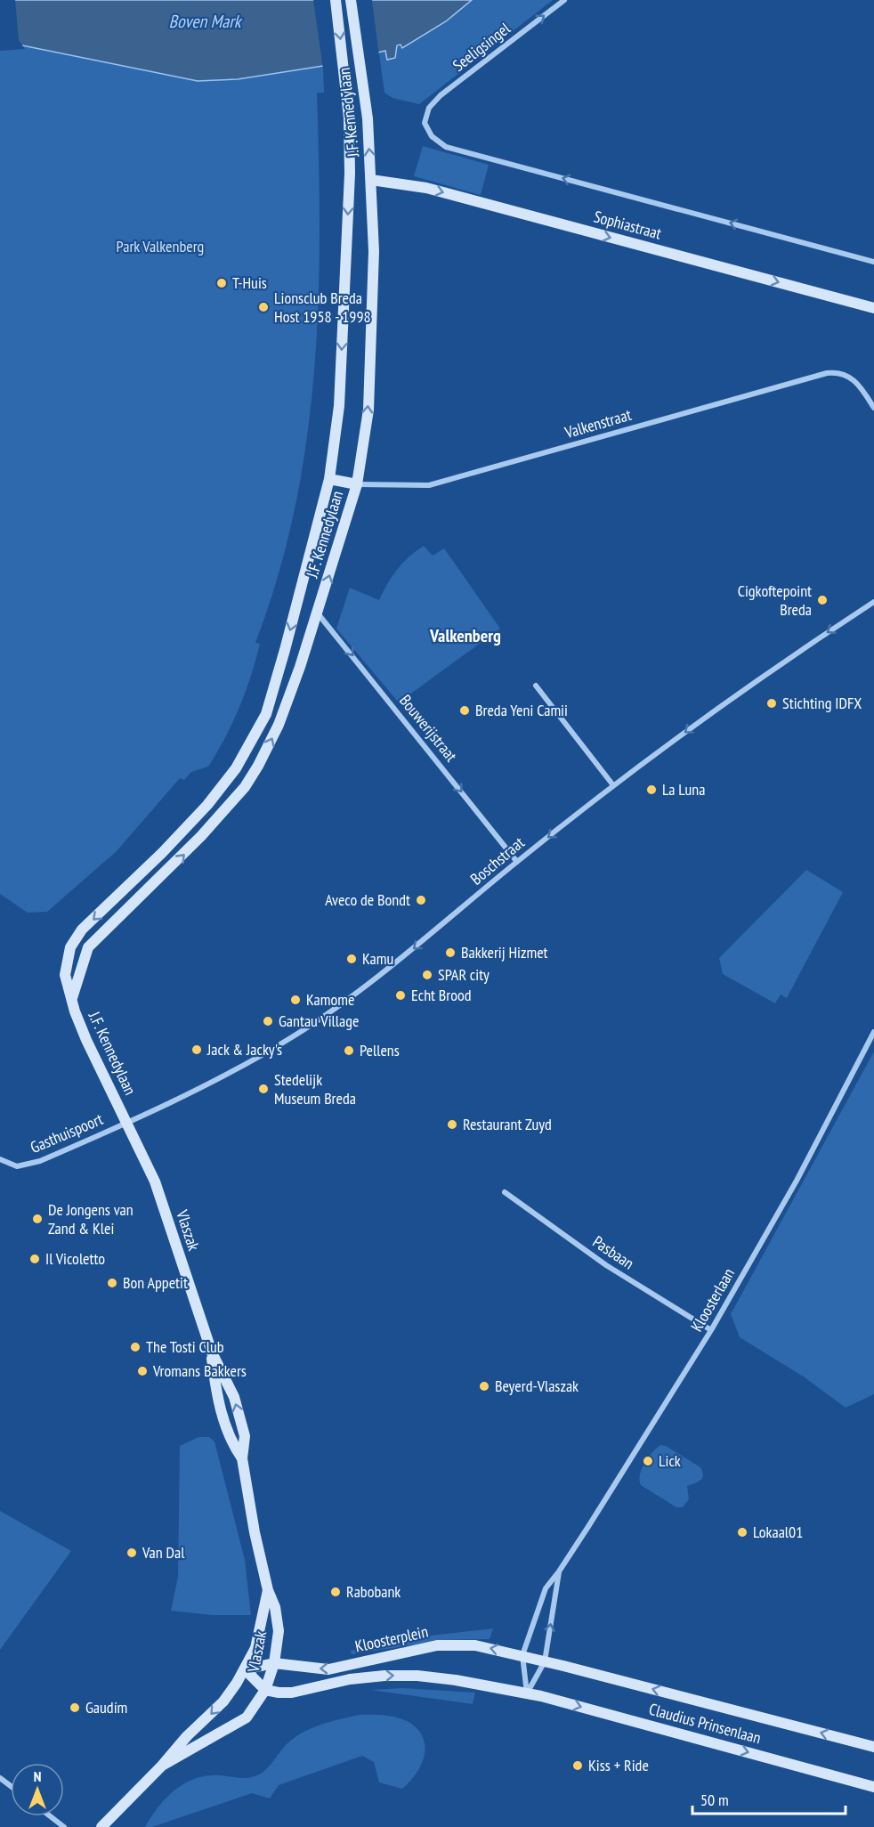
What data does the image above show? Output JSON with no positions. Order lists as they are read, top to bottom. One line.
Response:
{"streets":{"street":["Seeligsingel","J.F. Kennedylaan","Sophiastraat","Valkenstraat","Bouwerijstraat","Boschstraat","Gasthuispoort","Vlaszak","Pasbaan","Kloosterlaan","Kloosterplein","Claudius Prinsenlaan"]},"crossings":[["Seeligsingel","Sophiastraat"],["J.F. Kennedylaan","Sophiastraat"],["J.F. Kennedylaan","Valkenstraat"],["J.F. Kennedylaan","Bouwerijstraat"],["J.F. Kennedylaan","Boschstraat"],["J.F. Kennedylaan","Gasthuispoort"],["J.F. Kennedylaan","Vlaszak"],["Bouwerijstraat","Boschstraat"],["Boschstraat","Gasthuispoort"],["Boschstraat","Vlaszak"],["Gasthuispoort","Vlaszak"],["Vlaszak","Kloosterplein"],["Pasbaan","Kloosterlaan"],["Kloosterlaan","Kloosterplein"],["Kloosterlaan","Claudius Prinsenlaan"],["Kloosterplein","Claudius Prinsenlaan"]],"one_way":["Seeligsingel","Bouwerijstraat","Boschstraat"],"districts":["Valkenberg"],"water":["Boven Mark"],"parks":["Park Valkenberg"],"places":["T-Huis","Lionsclub Breda Host 1958 - 1998","Cigkoftepoint Breda","Stichting IDFX","Breda Yeni Camii","La Luna","Aveco de Bondt","Bakkerij Hizmet","Kamu","SPAR city","Echt Brood","Kamome","Gantau Village","Jack & Jacky's","Pellens","Stedelijk Museum Breda","Restaurant Zuyd","De Jongens van Zand & Klei","Il Vicoletto","Bon Appetit","The Tosti Club","Vromans Bakkers","Beyerd-Vlaszak","Lick","Lokaal01","Van Dal","Rabobank","Gaudím","Kiss + Ride"],"scale_bar":"50 m","north":"top"}
